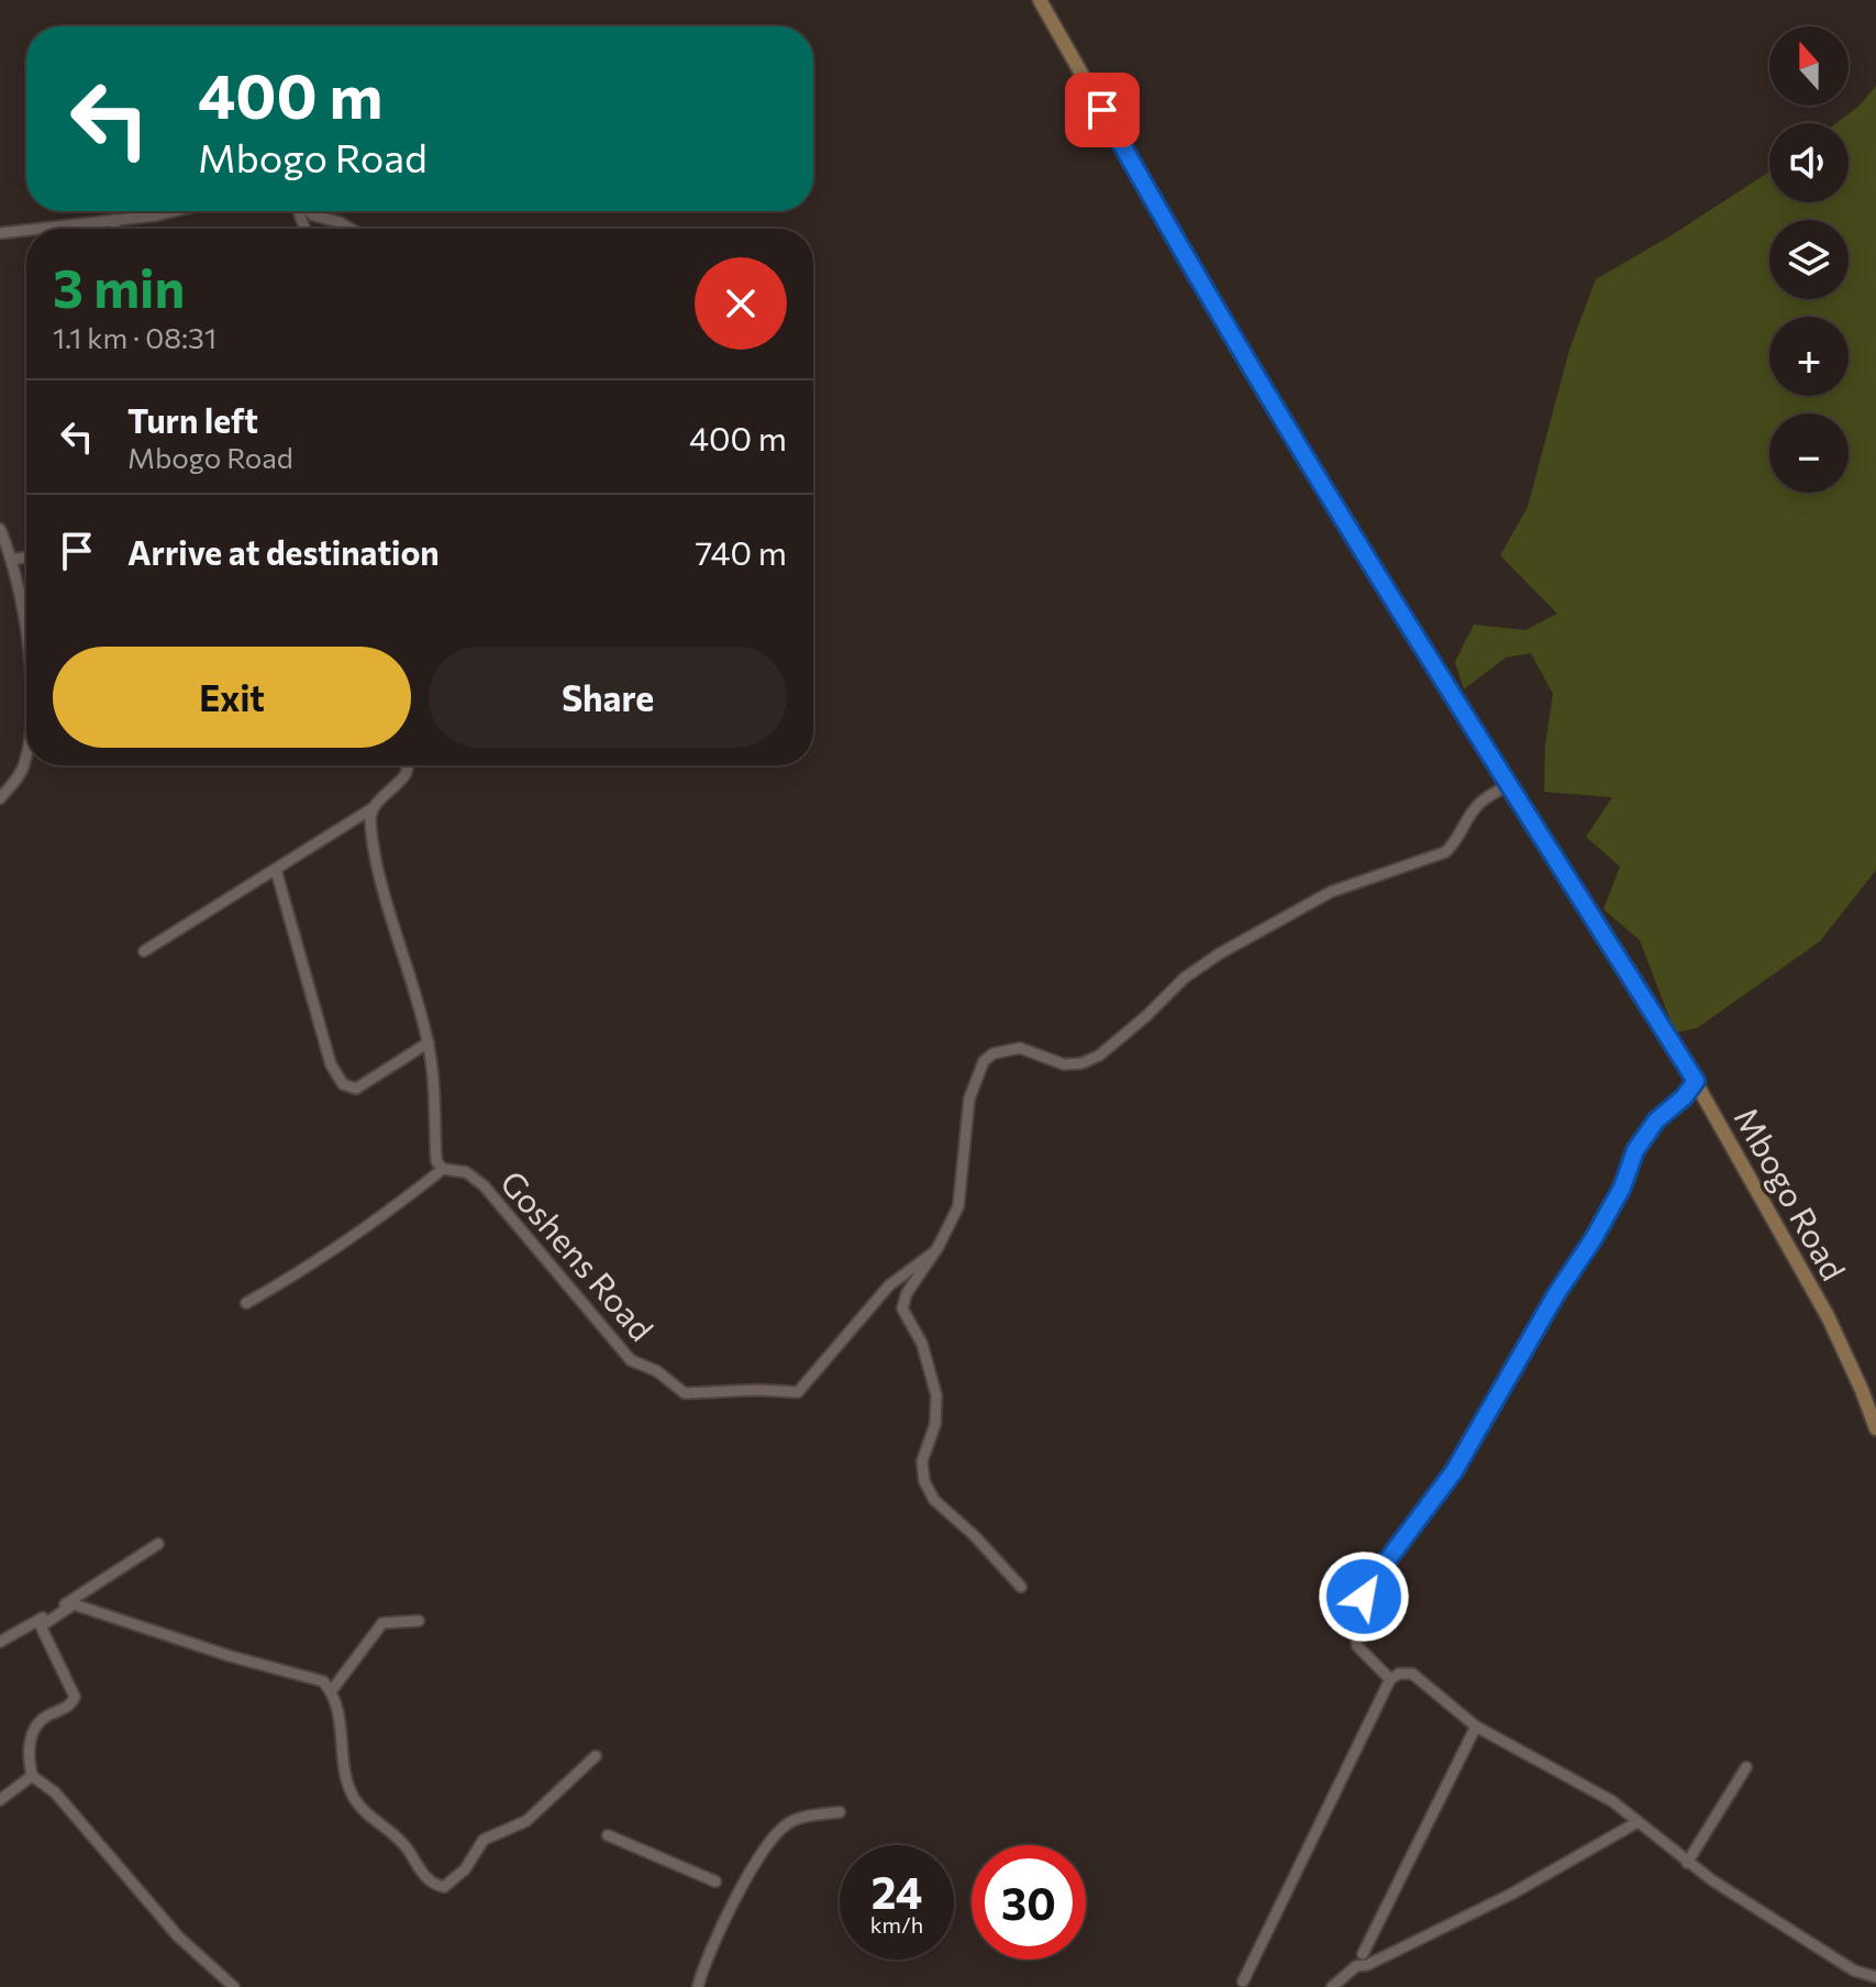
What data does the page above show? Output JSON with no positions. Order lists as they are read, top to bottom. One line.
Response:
{"streets":{"main road":["Mbogo Road"],"street":["Goshens Road"]},"north":"top","page":{"map_buttons":["+","−"],"turn":["400 m","Mbogo Road"],"heading":["3 min","1.1 km · 08:31"],"list":[{"name":"Turn left","note":"Mbogo Road","value":"400 m"},{"name":"Arrive at destination","value":"740 m"}],"buttons":["Exit","Share"],"speed":"24 km/h","limit":"30"}}
